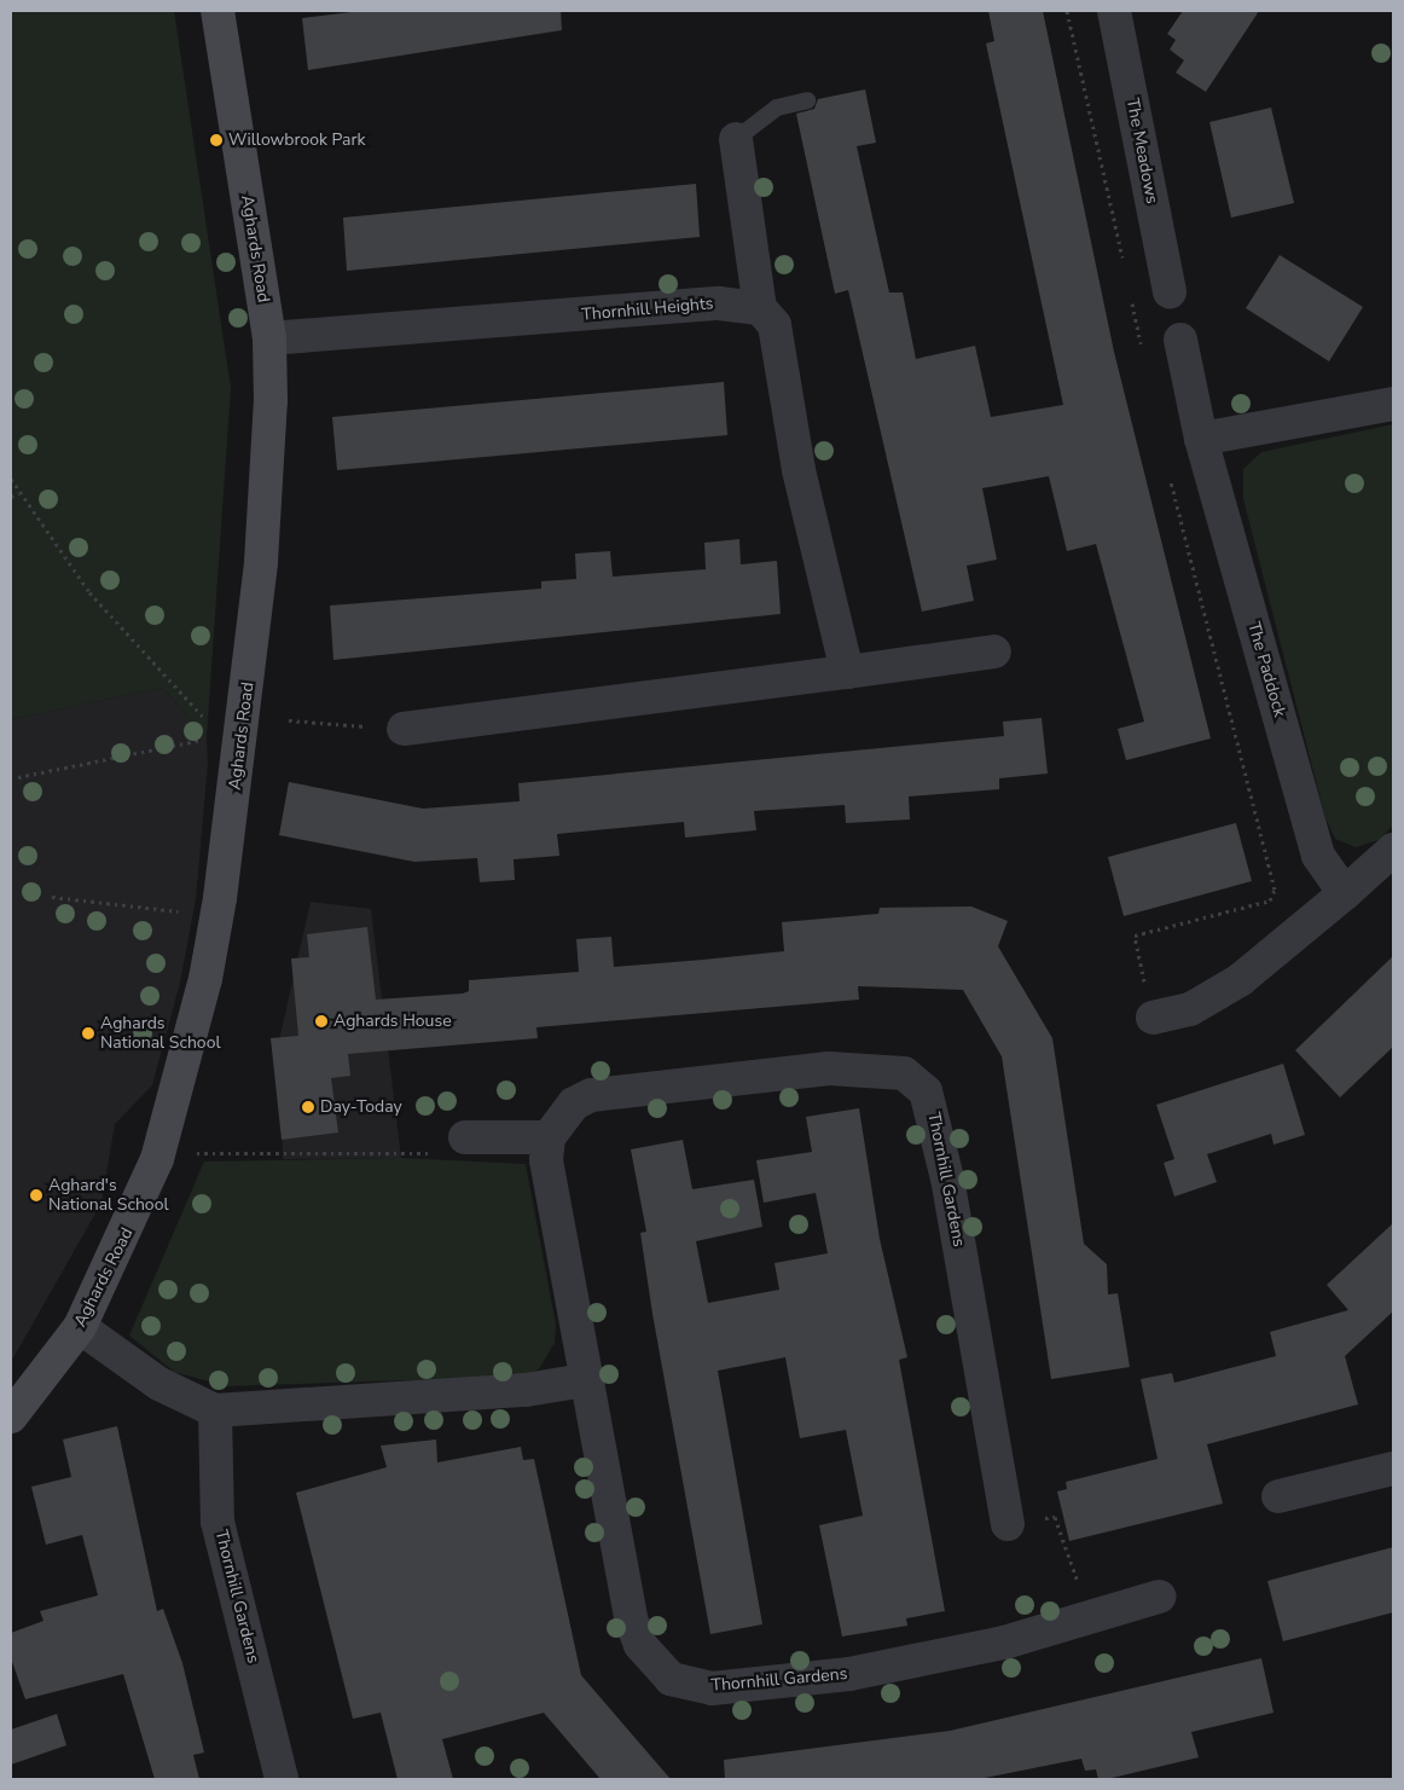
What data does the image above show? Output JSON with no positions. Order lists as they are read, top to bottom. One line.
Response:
{"streets":{"street":["The Meadows","Aghards Road","Thornhill Heights","The Paddock","Thornhill Gardens"]},"crossings":[["Aghards Road","Thornhill Heights"]],"places":["Willowbrook Park","Aghards House","Aghards National School","Day-Today","Aghard's National School"]}
